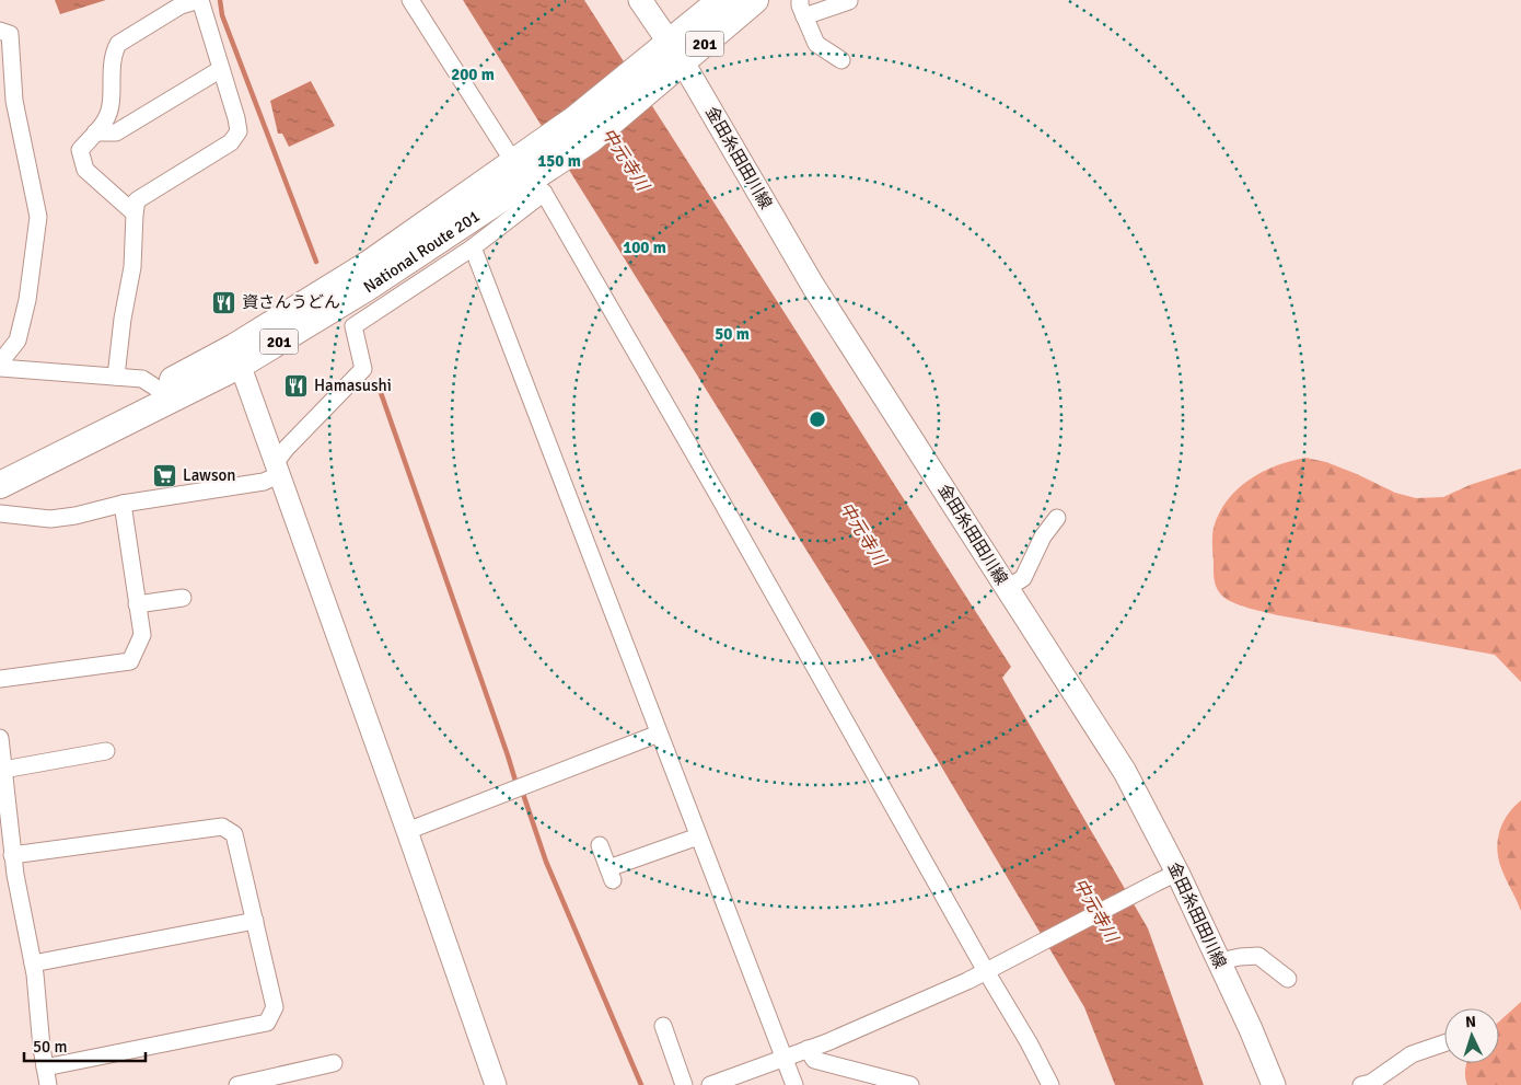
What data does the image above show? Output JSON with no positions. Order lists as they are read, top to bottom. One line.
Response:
{"streets":{"highway":["201","National Route 201"],"main road":["金田糸田田川線"]},"crossings":[["金田糸田田川線","National Route 201"]],"water":["中元寺川"],"places":{"restaurant":["資さんうどん","Hamasushi"],"supermarket":["Lawson"]},"scale_bar":"50 m","north":"top","rings":["200 m","150 m","100 m","50 m"]}
